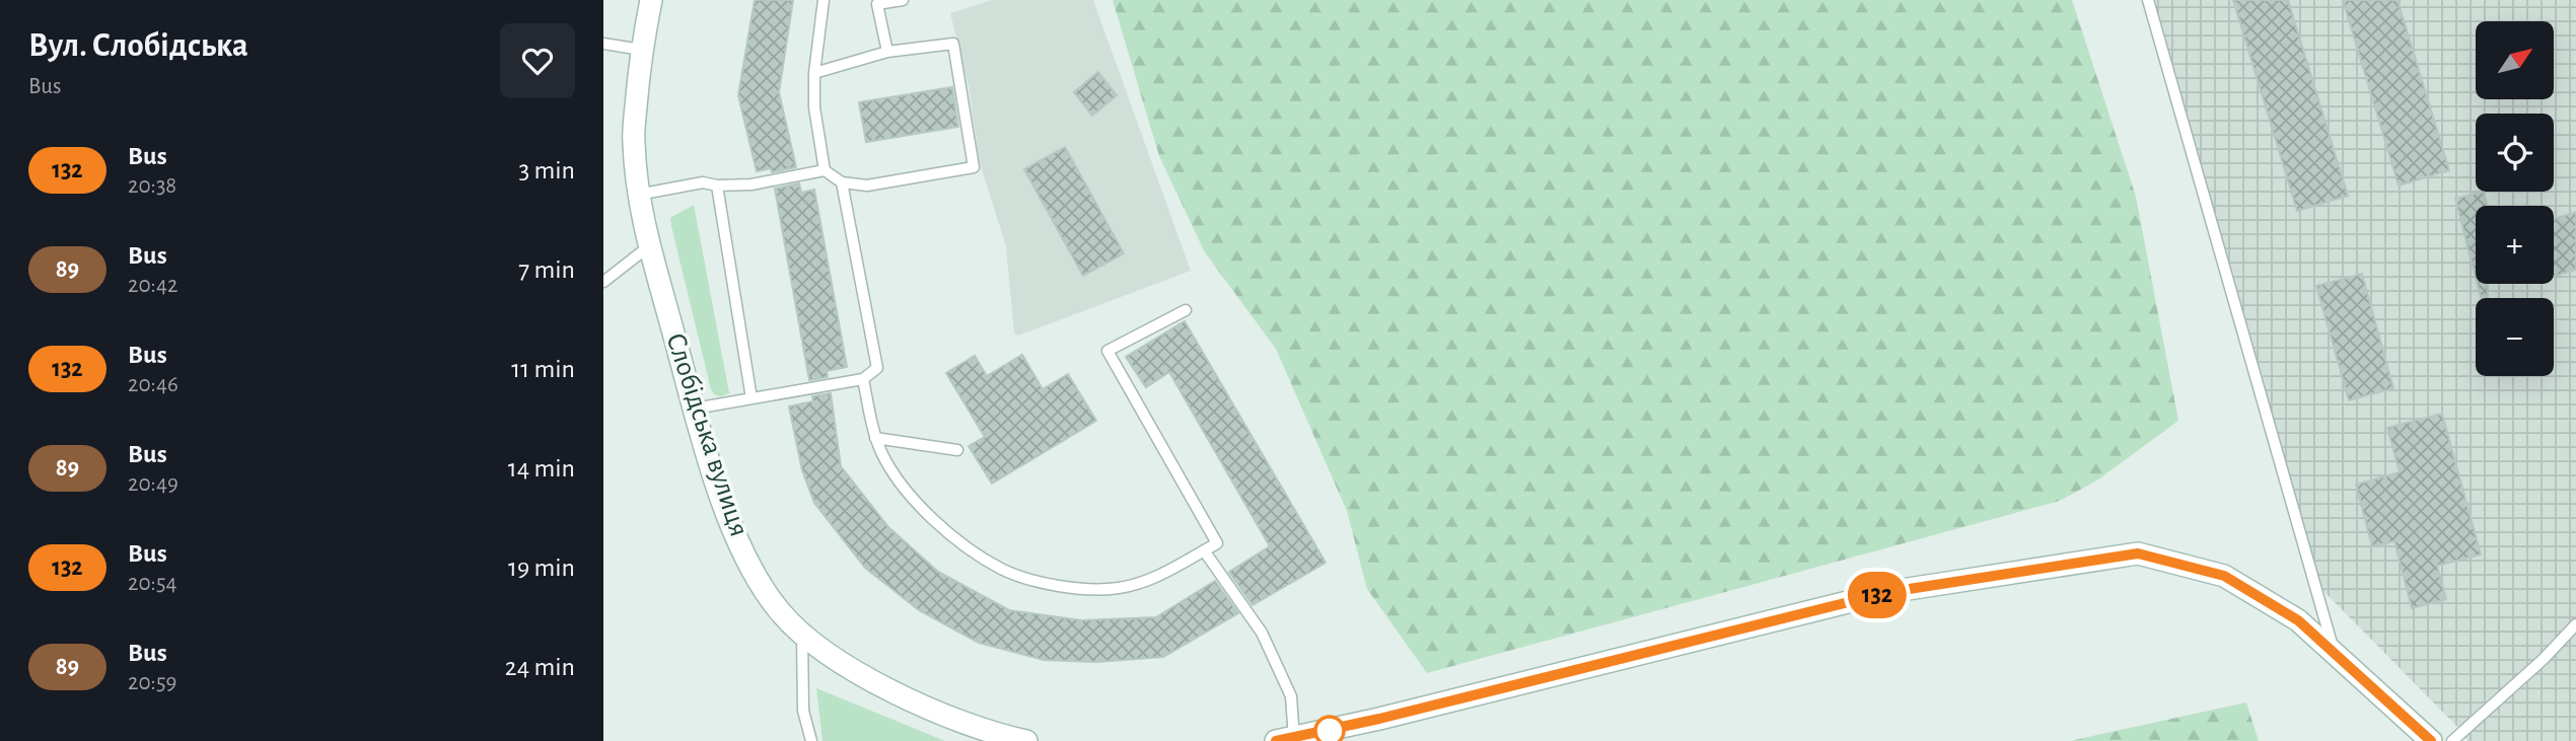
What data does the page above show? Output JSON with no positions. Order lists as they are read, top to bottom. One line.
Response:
{"streets":{"street":["Слобідська вулиця"]},"lines":["bus line 132"],"north":"top right","page":{"heading":["Вул. Слобідська","Bus"],"on_map":"132","map_buttons":["+","−"],"list":[{"mark":"132","name":"Bus","note":"20:38","value":"3 min"},{"mark":"89","name":"Bus","note":"20:42","value":"7 min"},{"mark":"132","name":"Bus","note":"20:46","value":"11 min"},{"mark":"89","name":"Bus","note":"20:49","value":"14 min"},{"mark":"132","name":"Bus","note":"20:54","value":"19 min"},{"mark":"89","name":"Bus","note":"20:59","value":"24 min"}]}}
